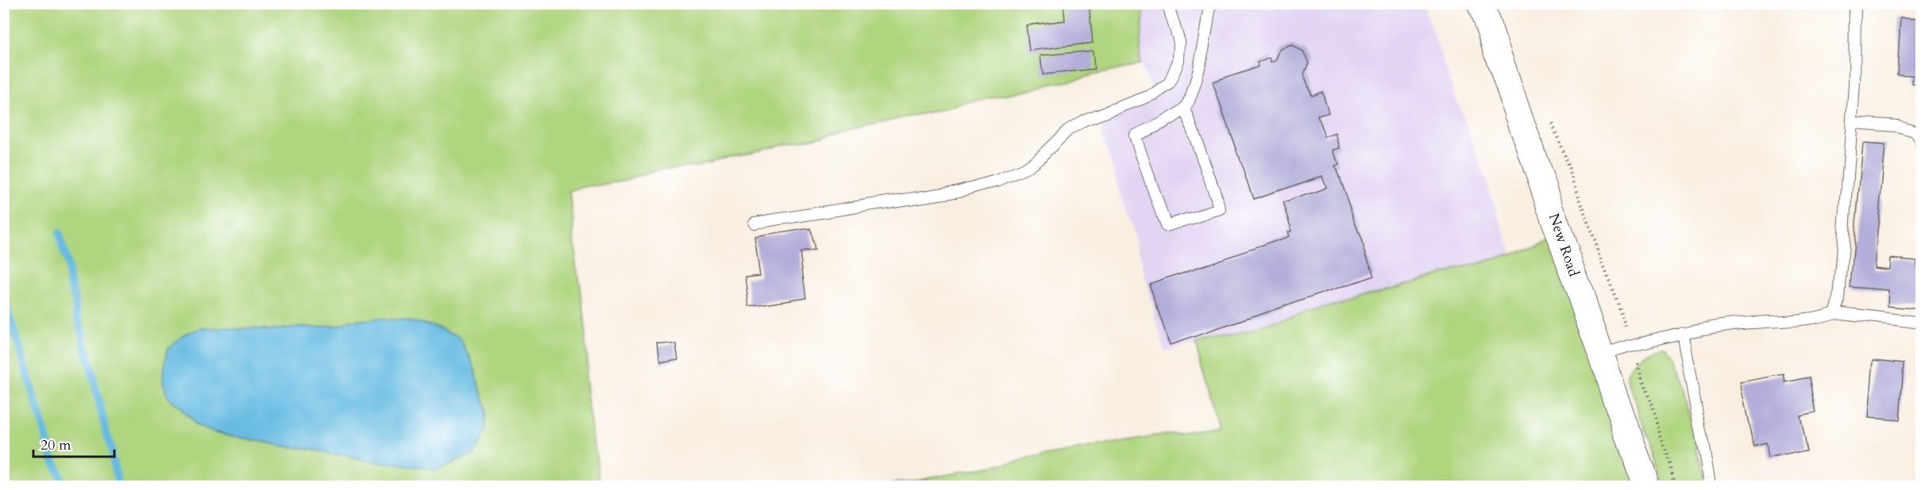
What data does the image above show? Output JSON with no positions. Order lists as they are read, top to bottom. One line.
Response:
{"streets":{"main road":["New Road"]},"scale_bar":"20 m"}
